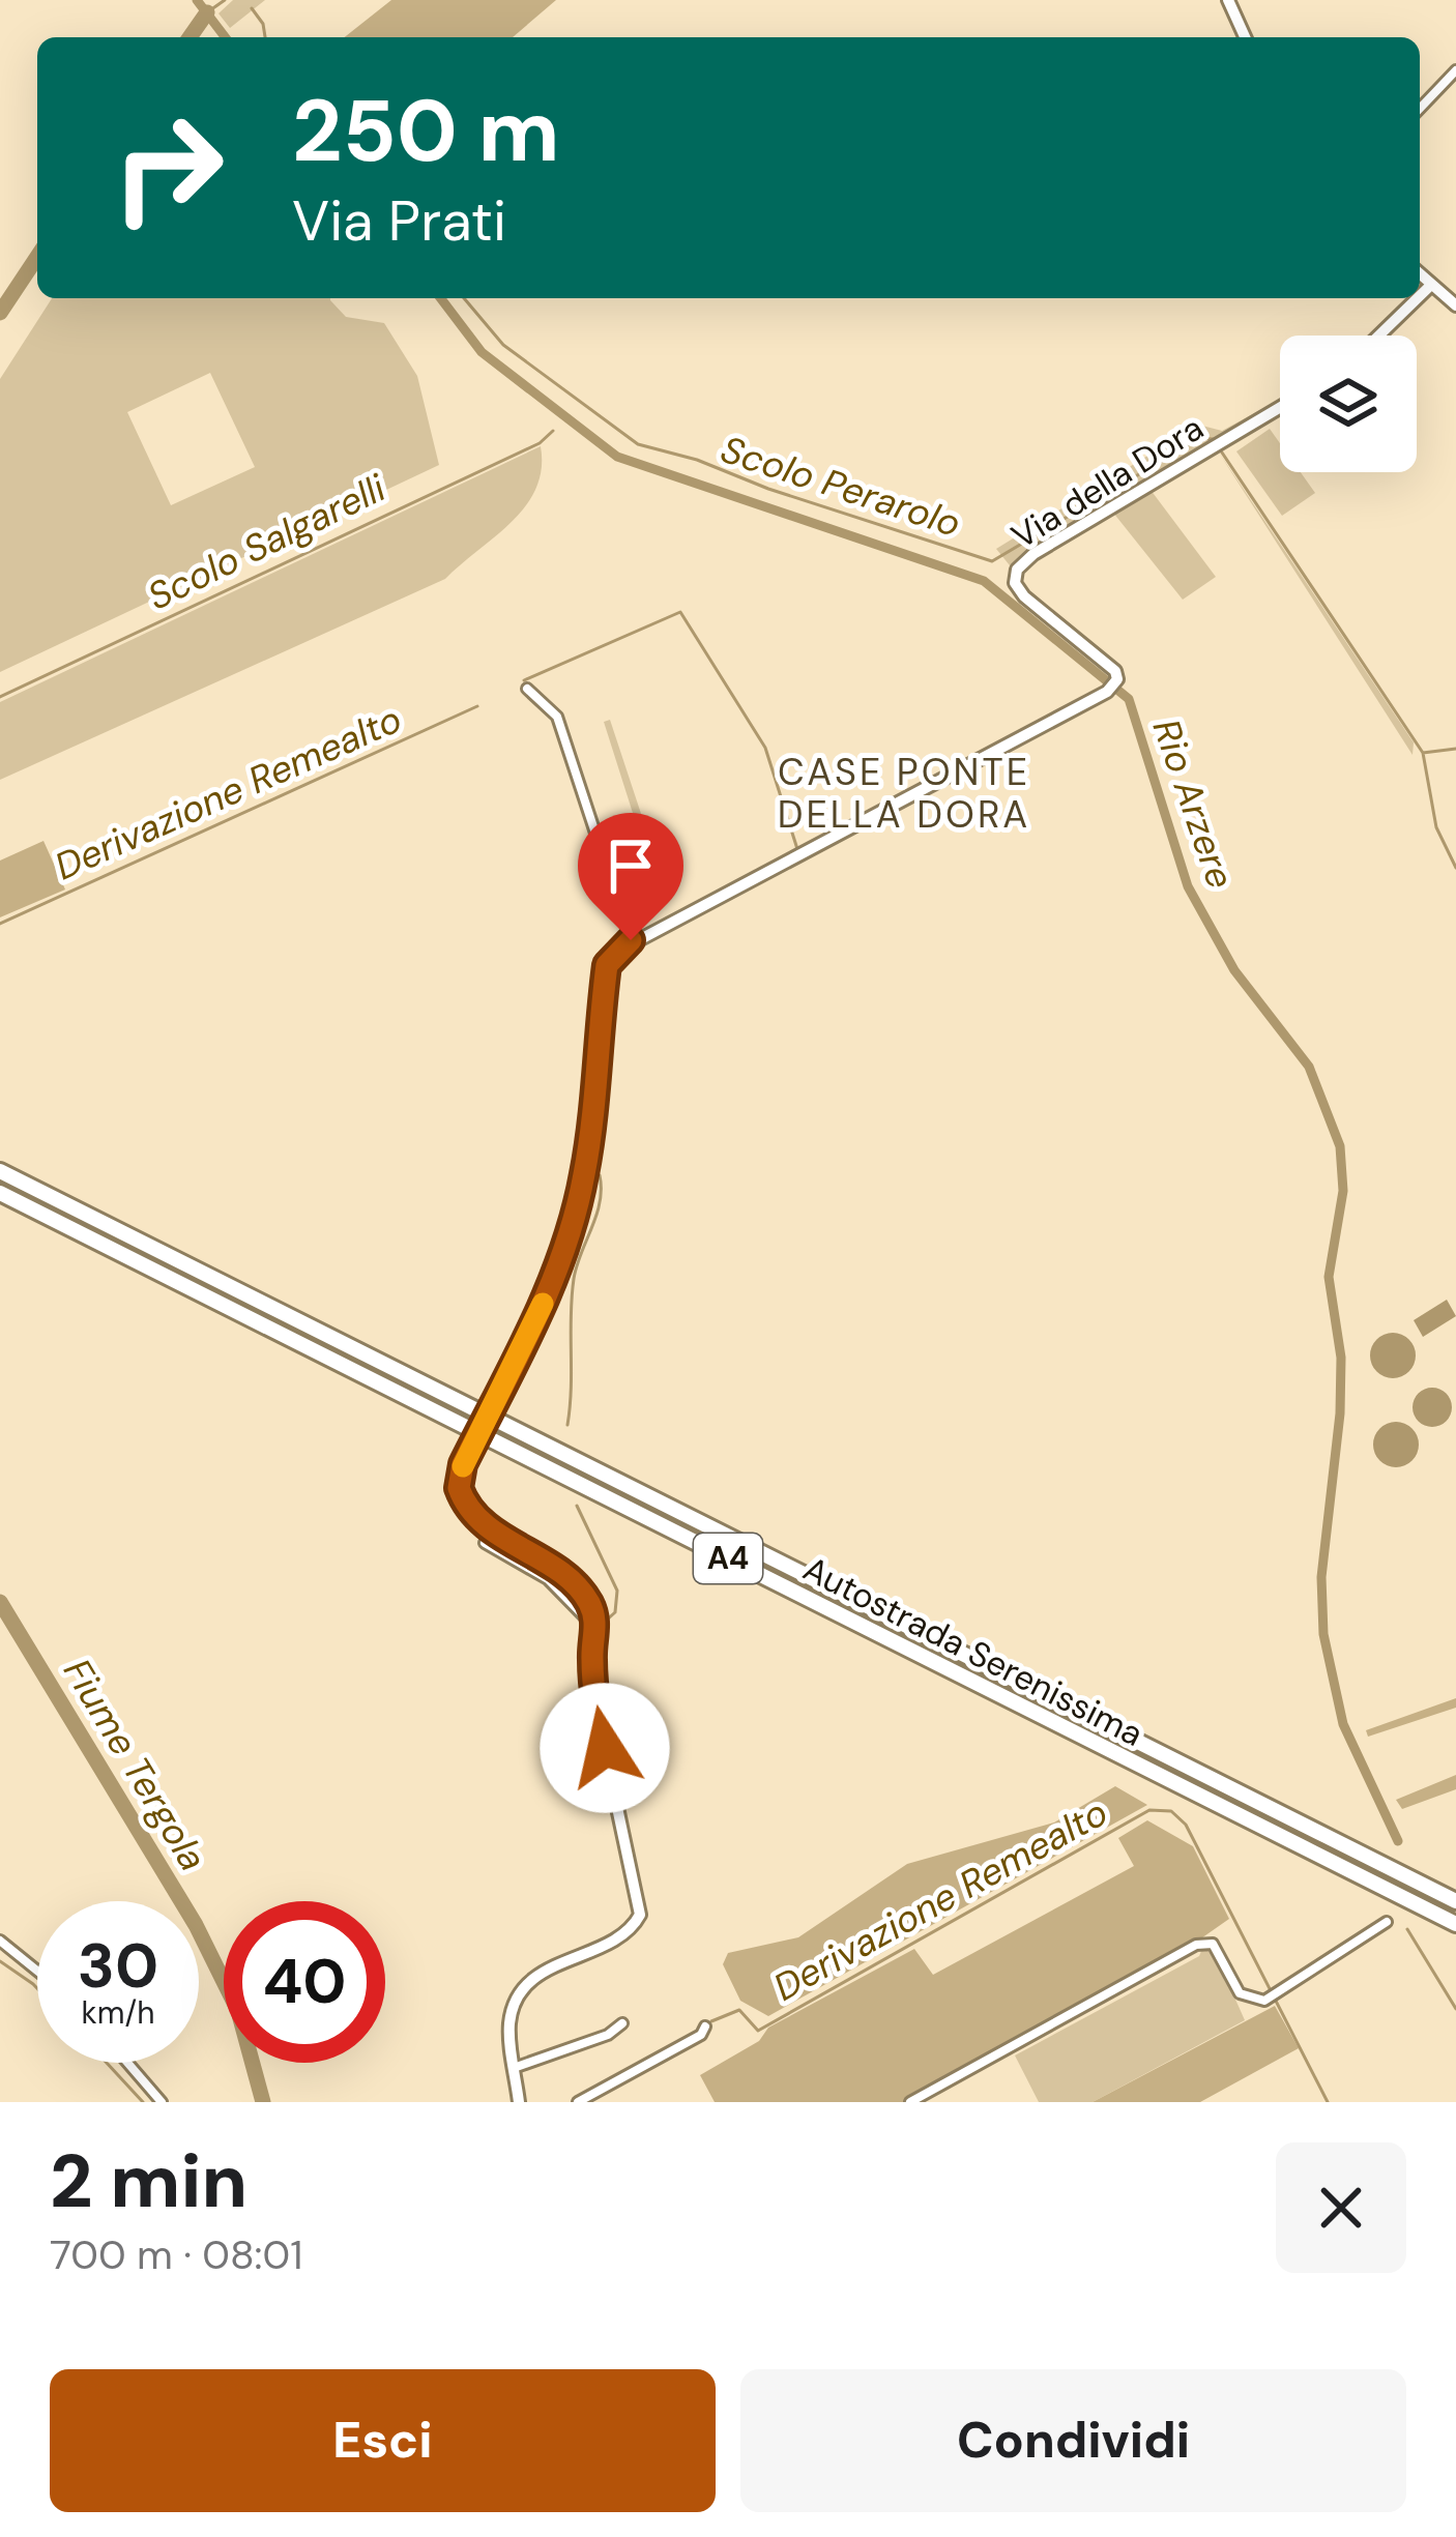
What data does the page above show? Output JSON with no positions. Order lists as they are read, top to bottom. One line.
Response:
{"streets":{"highway":["A4","Autostrada Serenissima"],"street":["Via della Dora"]},"districts":["CASE PONTE DELLA DORA"],"water":["Scolo Perarolo","Scolo Salgarelli","Derivazione Remealto","Rio Arzere","Fiume Tergola"],"page":{"turn":["250 m","Via Prati"],"speed":"30 km/h","limit":"40","heading":["2 min","700 m · 08:01"],"buttons":["Esci","Condividi"]}}
